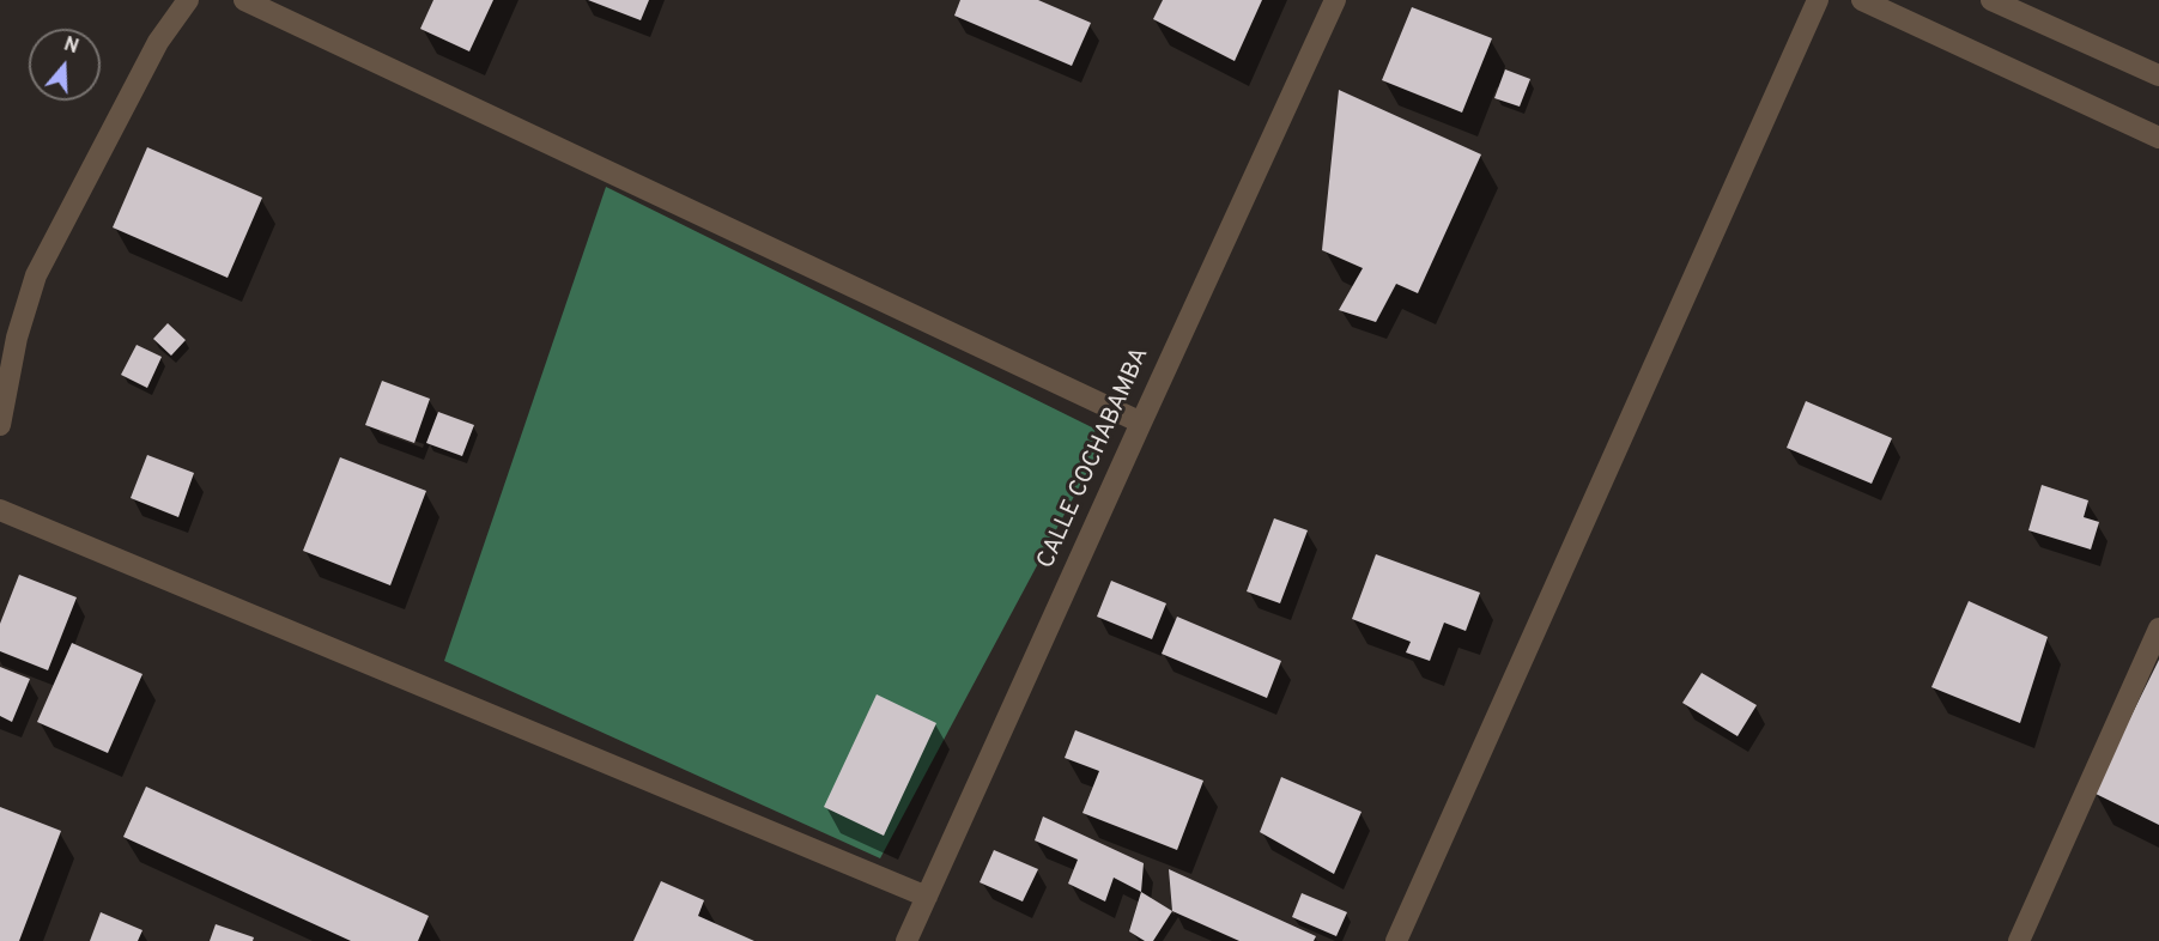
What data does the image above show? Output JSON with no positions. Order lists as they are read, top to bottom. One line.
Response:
{"streets":{"street":["CALLE COCHABAMBA"]},"north":"top"}
